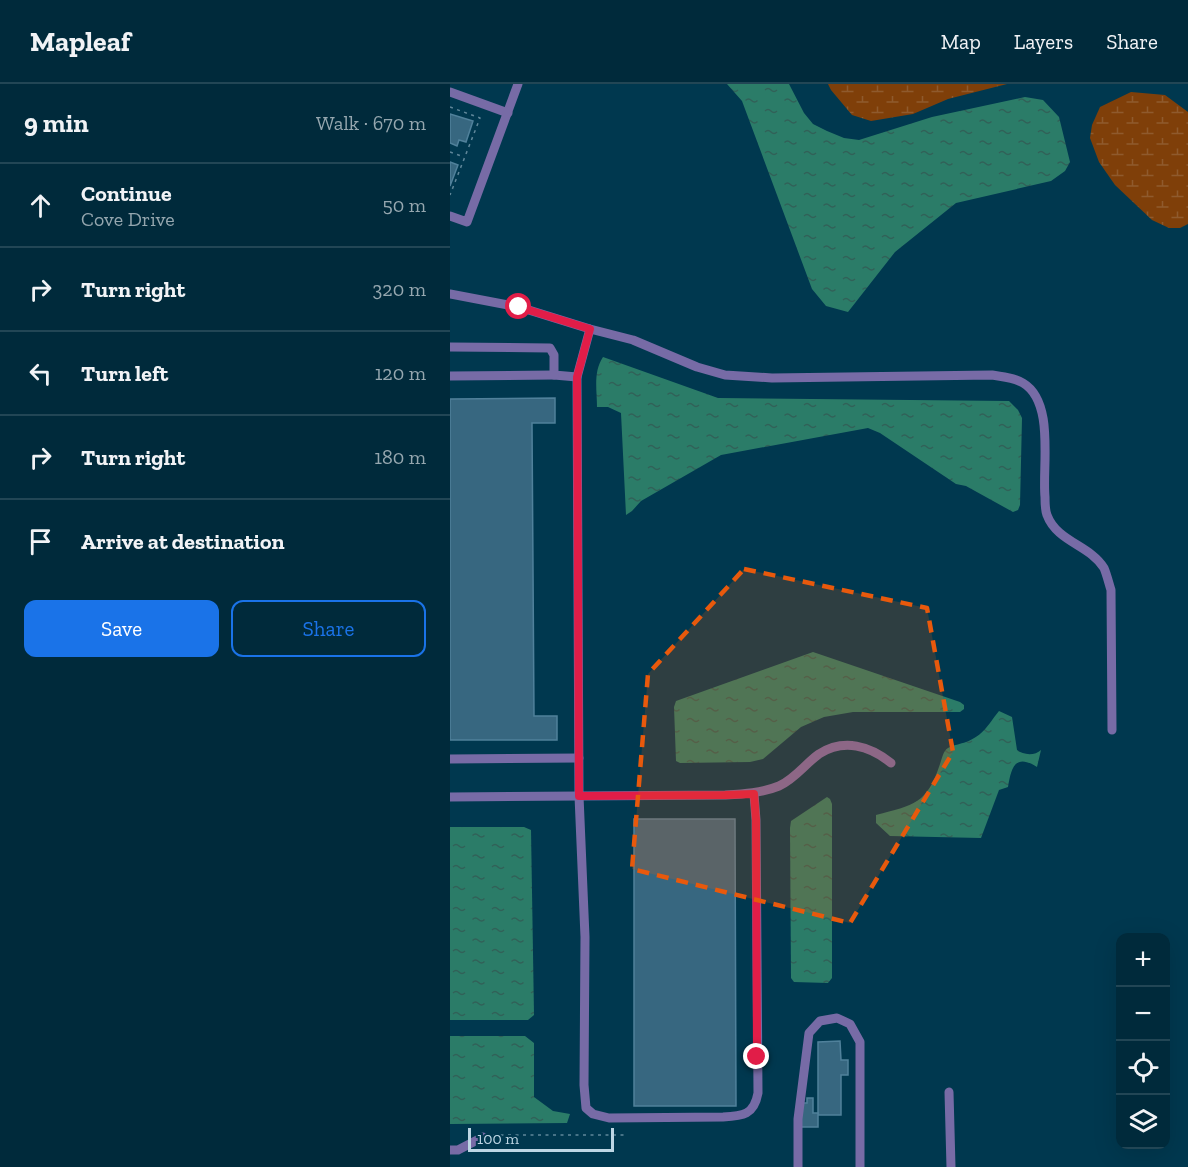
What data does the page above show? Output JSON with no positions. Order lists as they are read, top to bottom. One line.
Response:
{"scale_bar":"100 m","page":{"header":"Mapleaf","nav":["Map","Layers","Share"],"heading":["9 min","Walk · 670 m"],"list":[["Continue","Cove Drive","50 m"],["Turn right","320 m"],["Turn left","120 m"],["Turn right","180 m"],"Arrive at destination"],"buttons":["Save","Share"],"map_buttons":["+","−"],"scale":"100 m"}}
